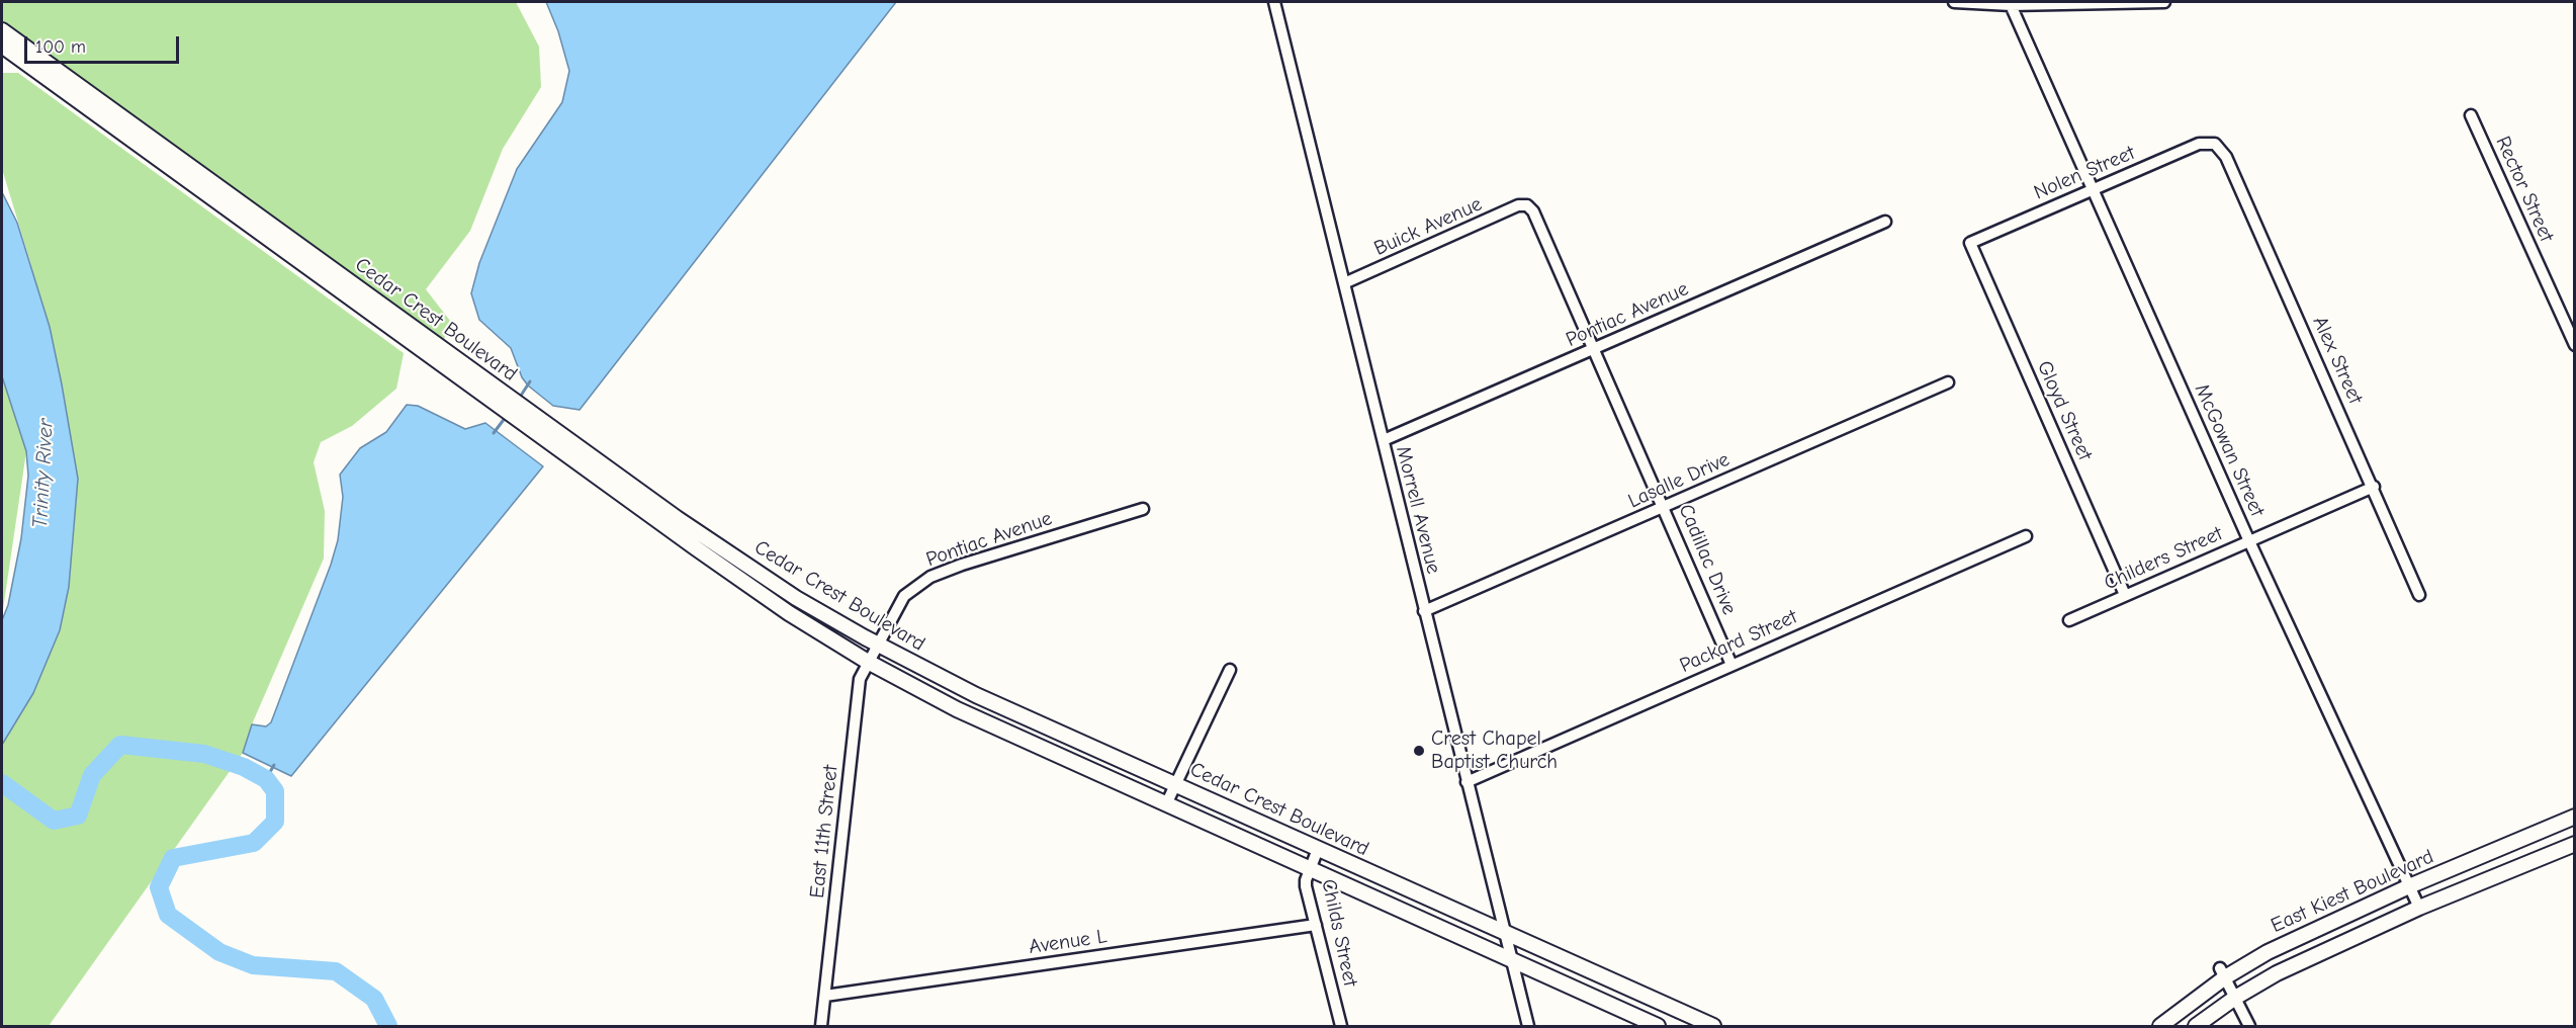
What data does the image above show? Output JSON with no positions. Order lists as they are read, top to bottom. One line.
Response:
{"streets":{"main road":["Cedar Crest Boulevard","East Kiest Boulevard"],"street":["Nolen Street","Rector Street","Buick Avenue","Pontiac Avenue","Alex Street","Gloyd Street","McGowan Street","Lasalle Drive","Morrell Avenue","Childers Street","Cadillac Drive","Packard Street","East 11th Street","Childs Street","Avenue L"]},"crossings":[["Nolen Street","Alex Street"],["Nolen Street","Gloyd Street"],["Nolen Street","McGowan Street"],["Buick Avenue","Morrell Avenue"],["Buick Avenue","Cadillac Drive"],["Pontiac Avenue","Cedar Crest Boulevard"],["Pontiac Avenue","Morrell Avenue"],["Pontiac Avenue","Cadillac Drive"],["Pontiac Avenue","East 11th Street"],["Cedar Crest Boulevard","Morrell Avenue"],["Cedar Crest Boulevard","East 11th Street"],["Cedar Crest Boulevard","Childs Street"],["Alex Street","Childers Street"],["Gloyd Street","Childers Street"],["McGowan Street","Childers Street"],["McGowan Street","East Kiest Boulevard"],["Lasalle Drive","Morrell Avenue"],["Lasalle Drive","Cadillac Drive"],["Morrell Avenue","Packard Street"],["Cadillac Drive","Packard Street"],["East 11th Street","Avenue L"],["Childs Street","Avenue L"]],"water":["Trinity River"],"places":["Crest Chapel Baptist Church"],"scale_bar":"100 m"}
